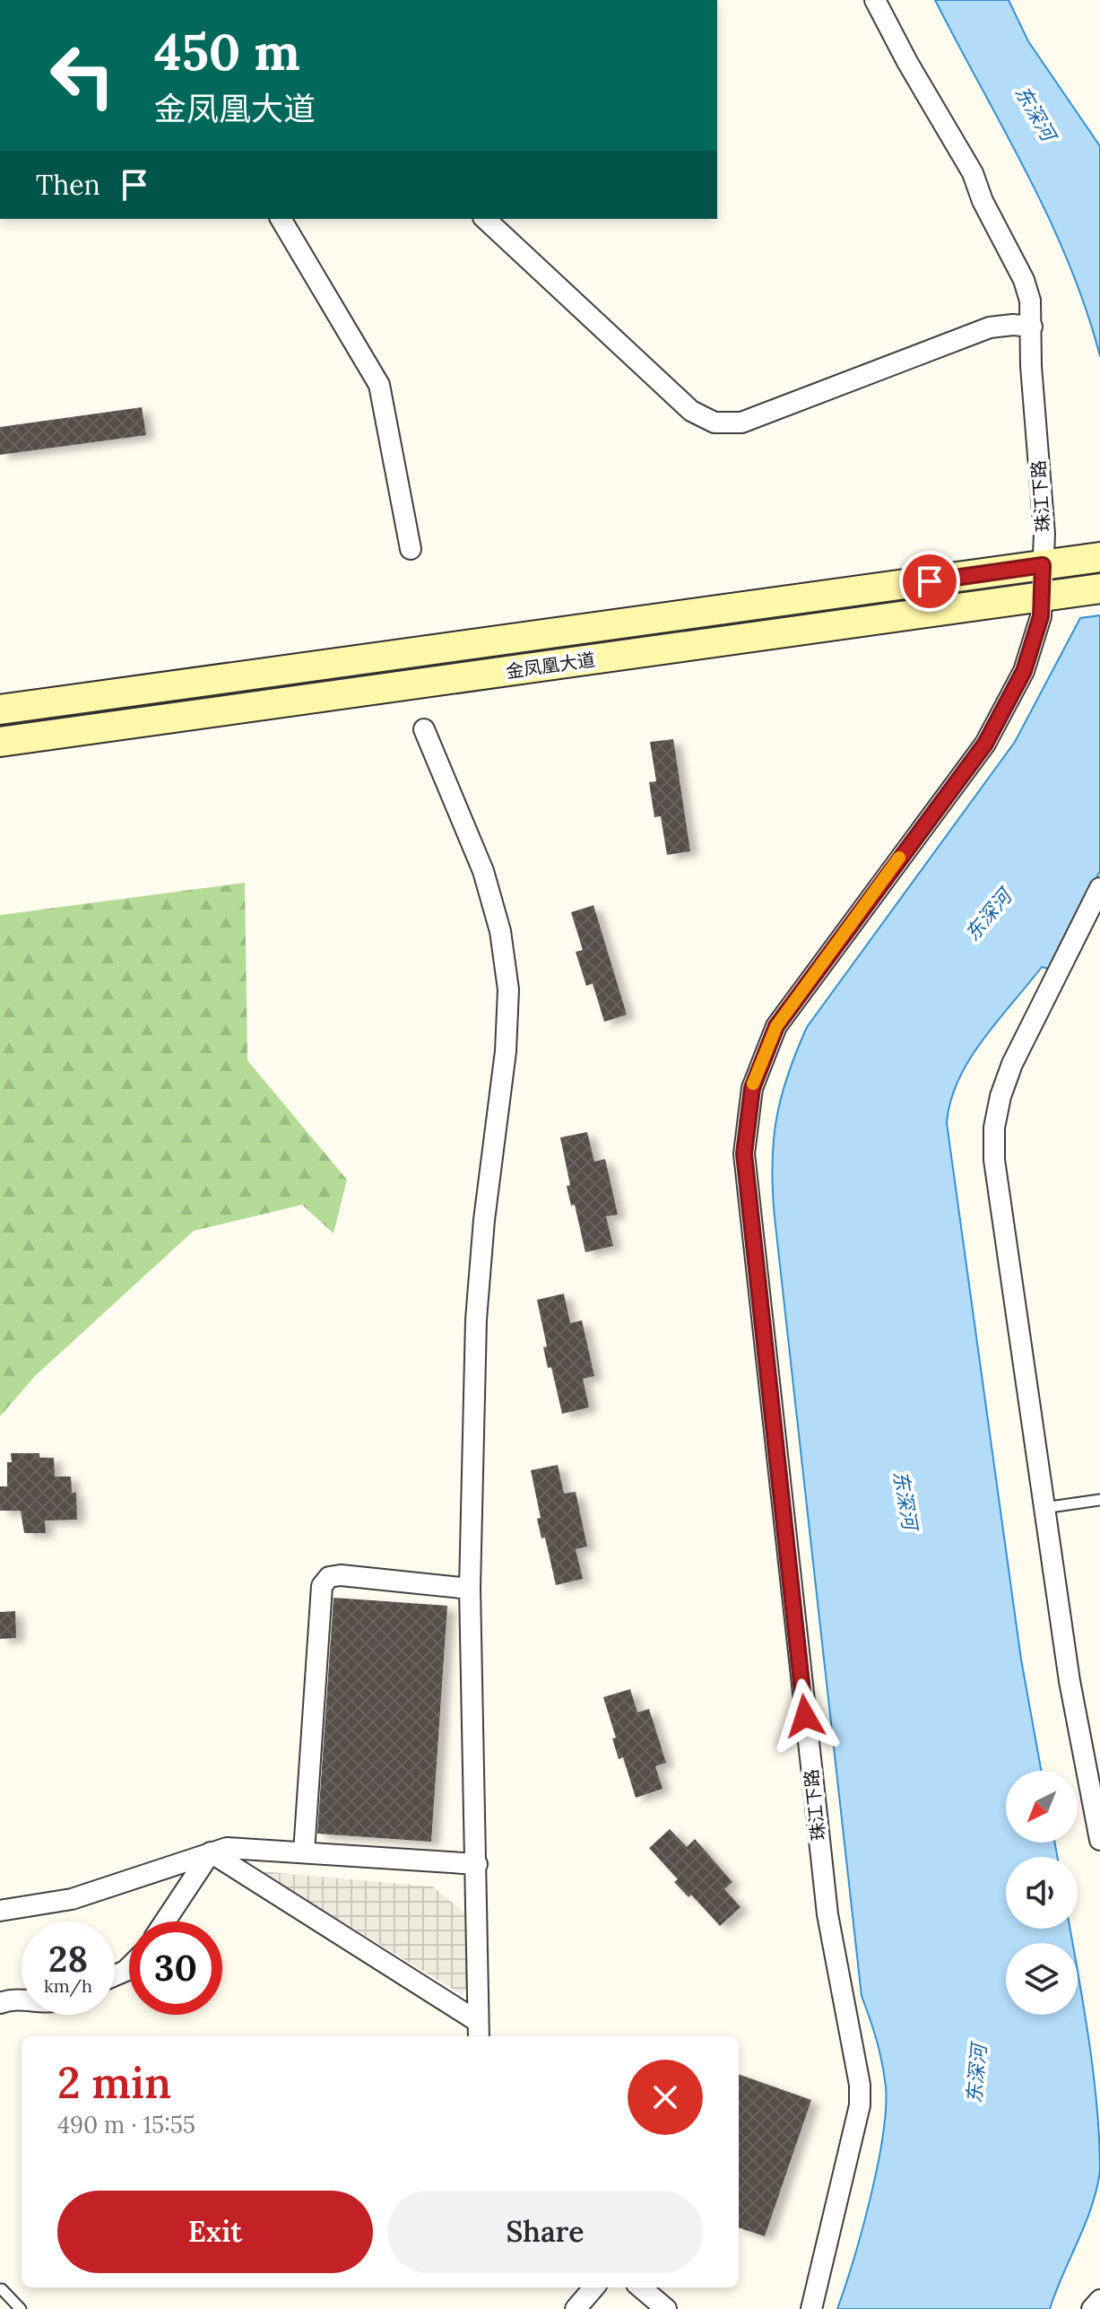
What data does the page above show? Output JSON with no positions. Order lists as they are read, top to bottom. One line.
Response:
{"streets":{"street":["珠江下路","金凤凰大道"]},"crossings":[["珠江下路","金凤凰大道"]],"water":["东深河"],"north":"bottom left","page":{"turn":["450 m","金凤凰大道"],"then":"Then","speed":"28 km/h","limit":"30","heading":["2 min","490 m · 15:55"],"buttons":["Exit","Share"]}}
